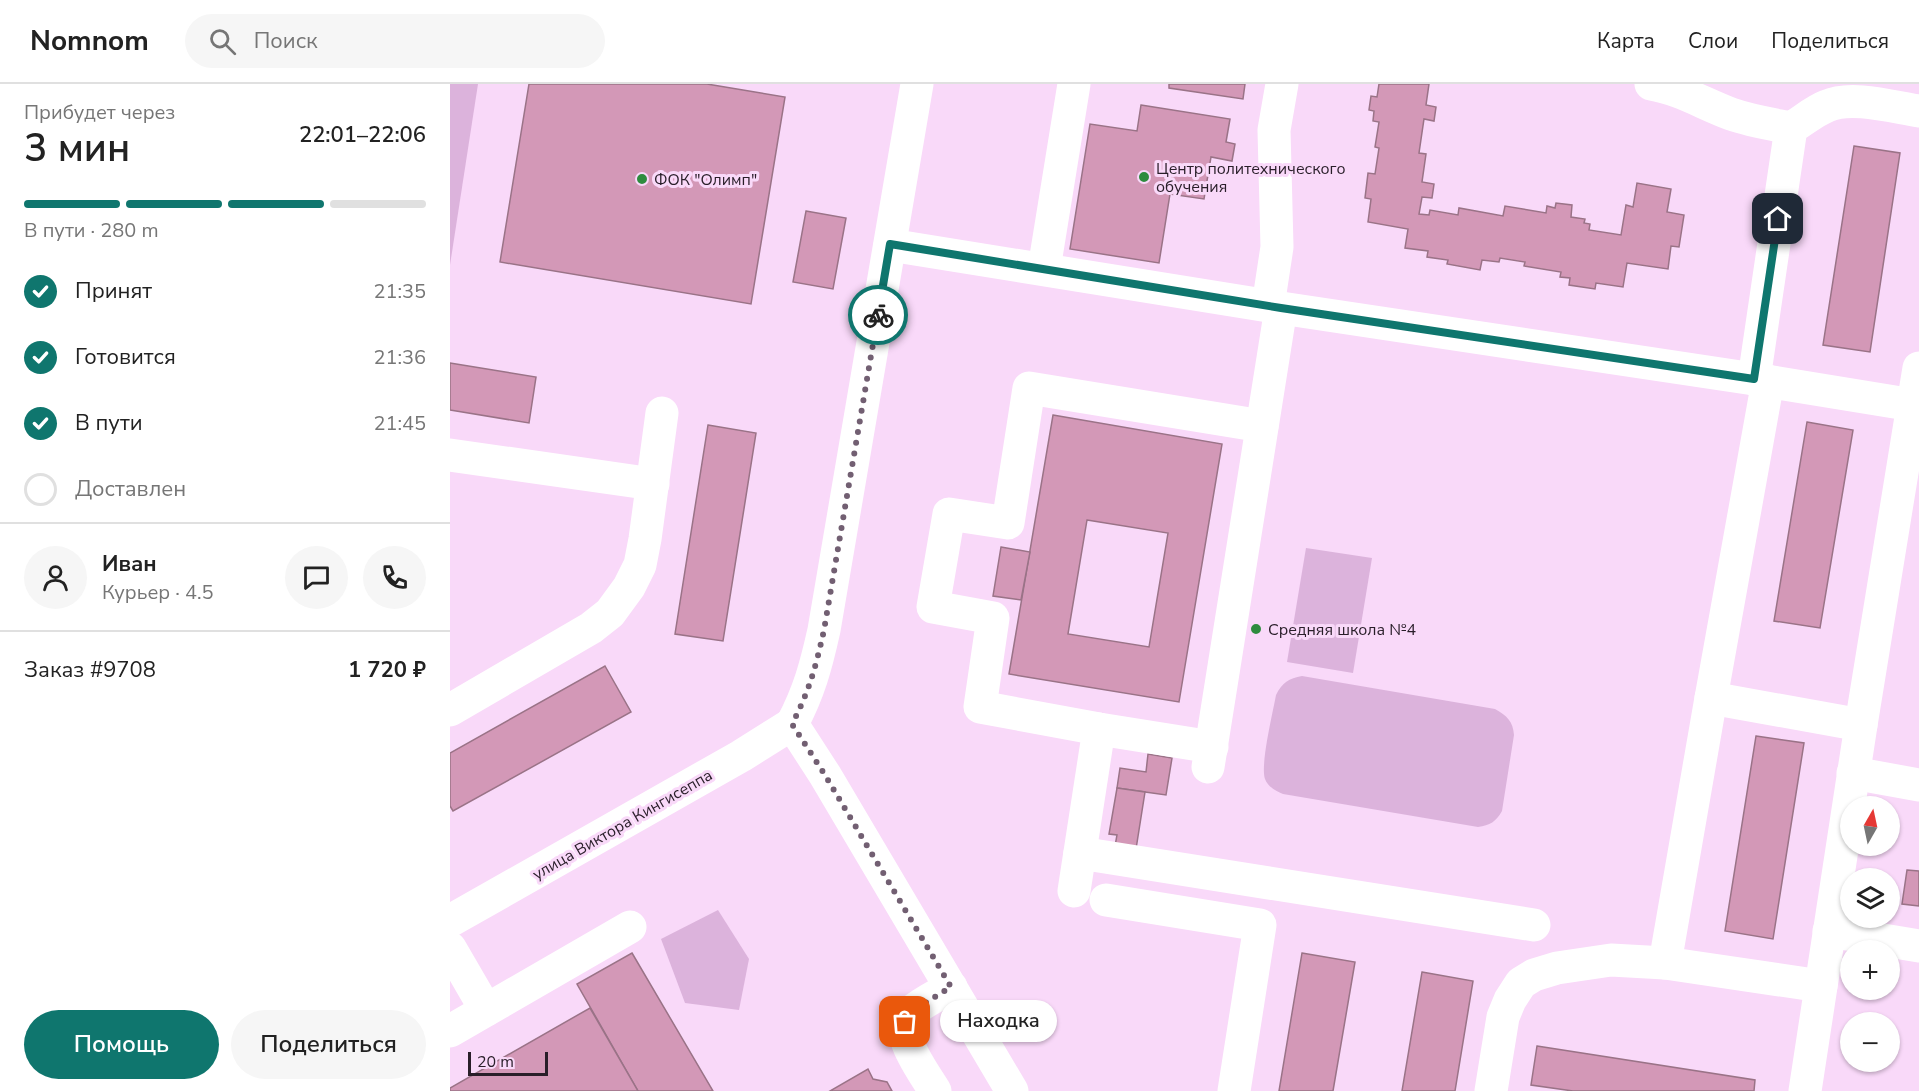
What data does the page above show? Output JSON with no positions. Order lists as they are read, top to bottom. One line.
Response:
{"streets":{"street":["улица Виктора Кингисеппа"]},"places":["Центр политехнического обучения","ФОК \"Олимп\"","Средняя школа №4","Находка"],"scale_bar":"20 m","north":"top","page":{"header":"Nomnom","search":"Поиск","nav":["Карта","Слои","Поделиться"],"heading":["3 мин","Прибудет через","22:01–22:06"],"panel":["Иван","Курьер · 4.5","Заказ #9708","1 720 ₽"],"bar":"В пути · 280 m","list":[["Принят","21:35"],["Готовится","21:36"],["В пути","21:45"],"Доставлен"],"map_buttons":["+","−"],"buttons":["Помощь","Поделиться"],"bubble":"Находка","scale":"20 m"}}
